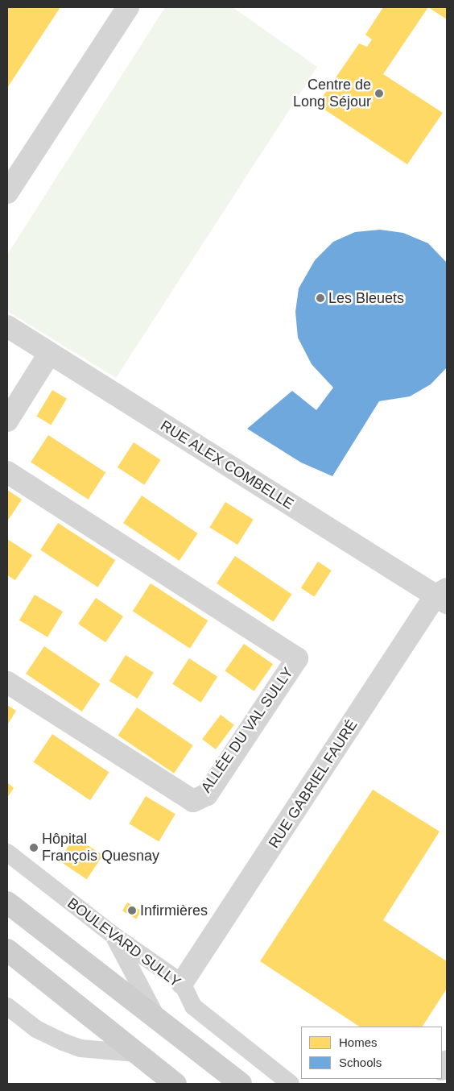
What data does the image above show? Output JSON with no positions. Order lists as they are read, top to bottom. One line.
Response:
{"streets":{"street":["RUE ALEX COMBELLE","ALLÉE DU VAL SULLY","RUE GABRIEL FAURÉ"],"lane":["BOULEVARD SULLY"]},"crossings":[["RUE ALEX COMBELLE","RUE GABRIEL FAURÉ"],["RUE GABRIEL FAURÉ","BOULEVARD SULLY"]],"places":["Centre de Long Séjour","Les Bleuets","Hôpital François Quesnay","Infirmières"],"legend":["Homes","Schools"]}
